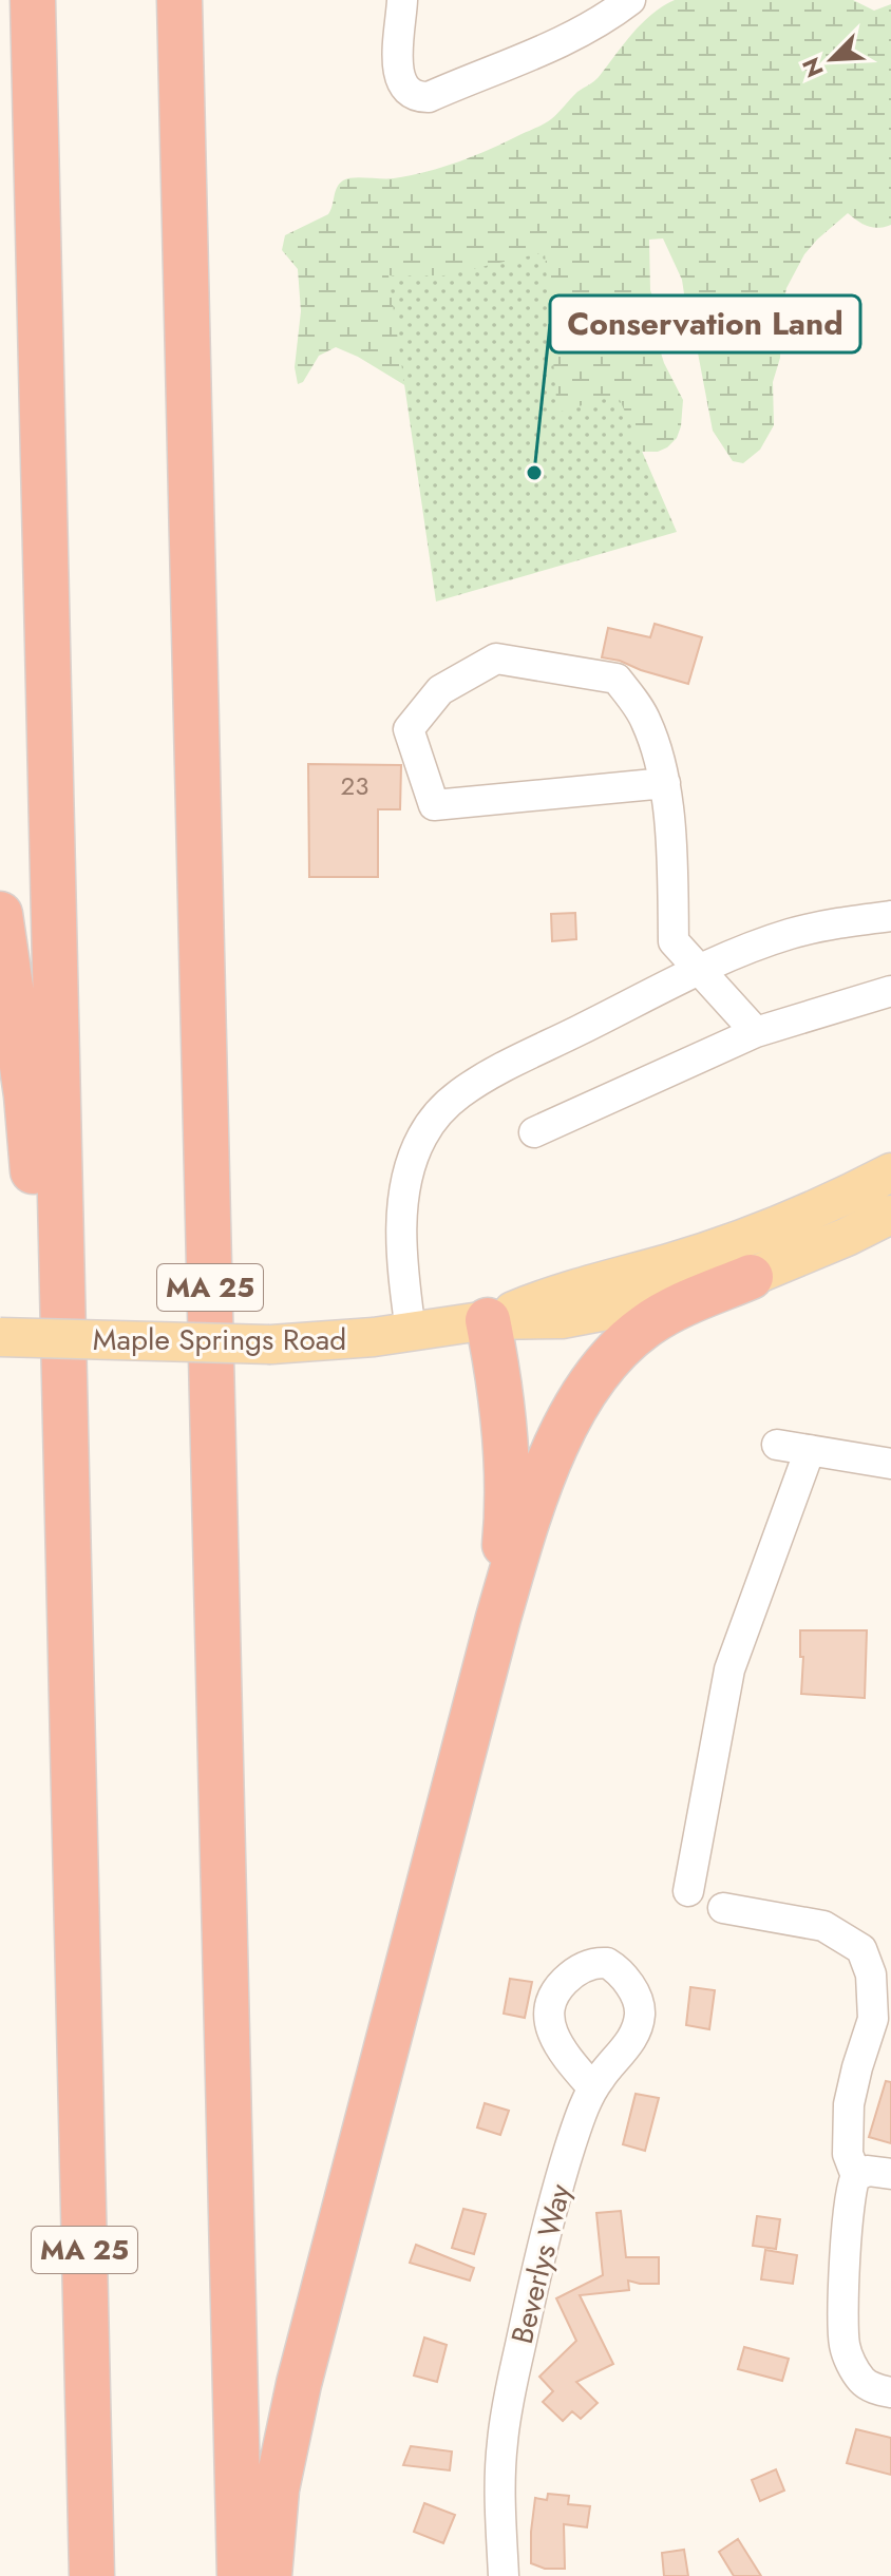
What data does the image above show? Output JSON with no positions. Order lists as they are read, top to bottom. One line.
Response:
{"streets":{"highway":["MA 25"],"main road":["Maple Springs Road"],"street":["Beverlys Way"]},"places":["Conservation Land"],"house_numbers":["23"],"north":"bottom left"}
